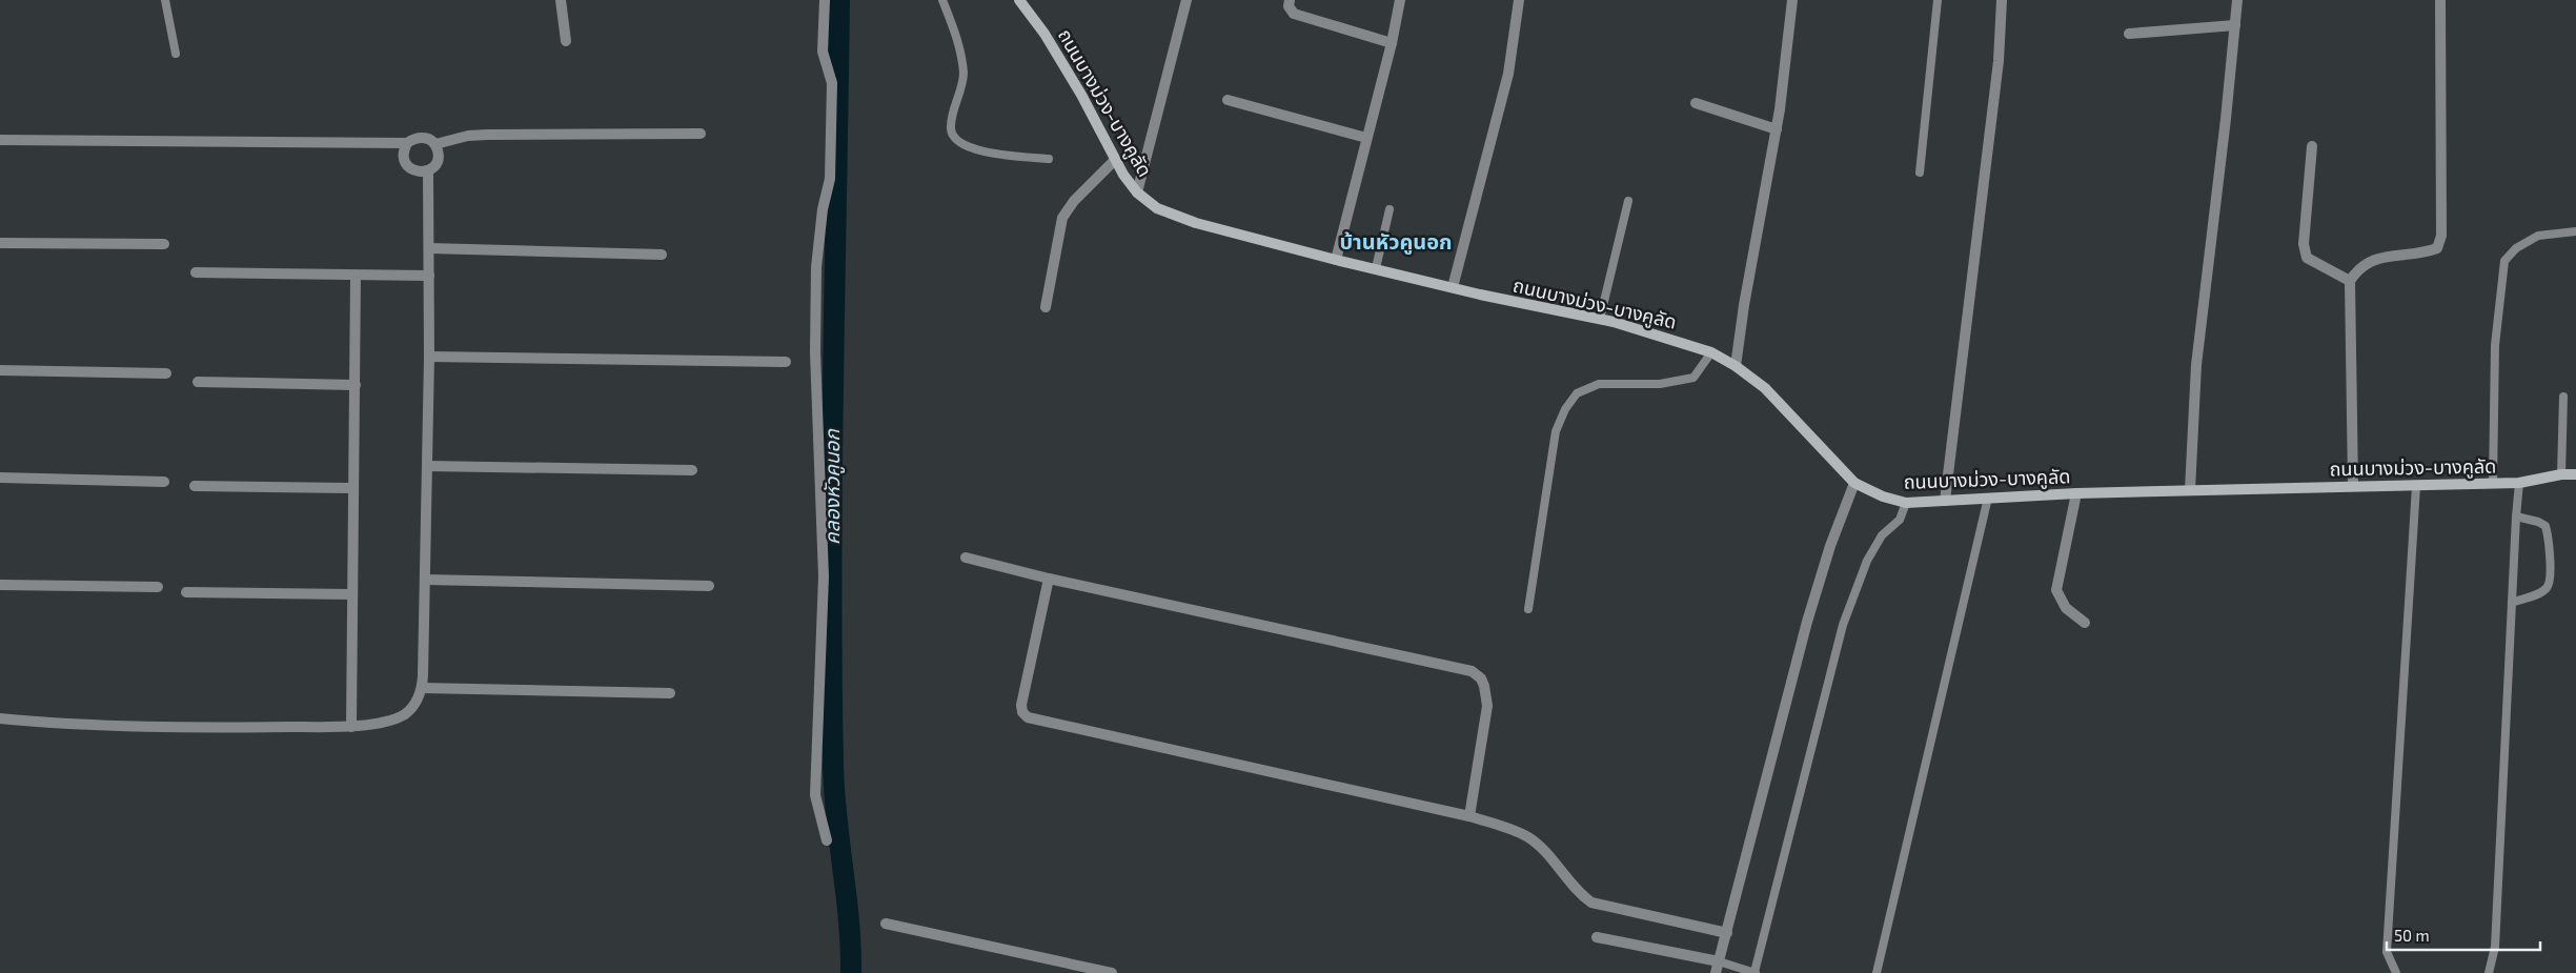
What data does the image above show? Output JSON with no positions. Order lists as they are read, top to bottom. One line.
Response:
{"streets":{"street":["ถนนบางม่วง-บางคูลัด"]},"districts":["บ้านหัวคูนอก"],"water":["คลองหัวคูนอก"],"scale_bar":"50 m"}
